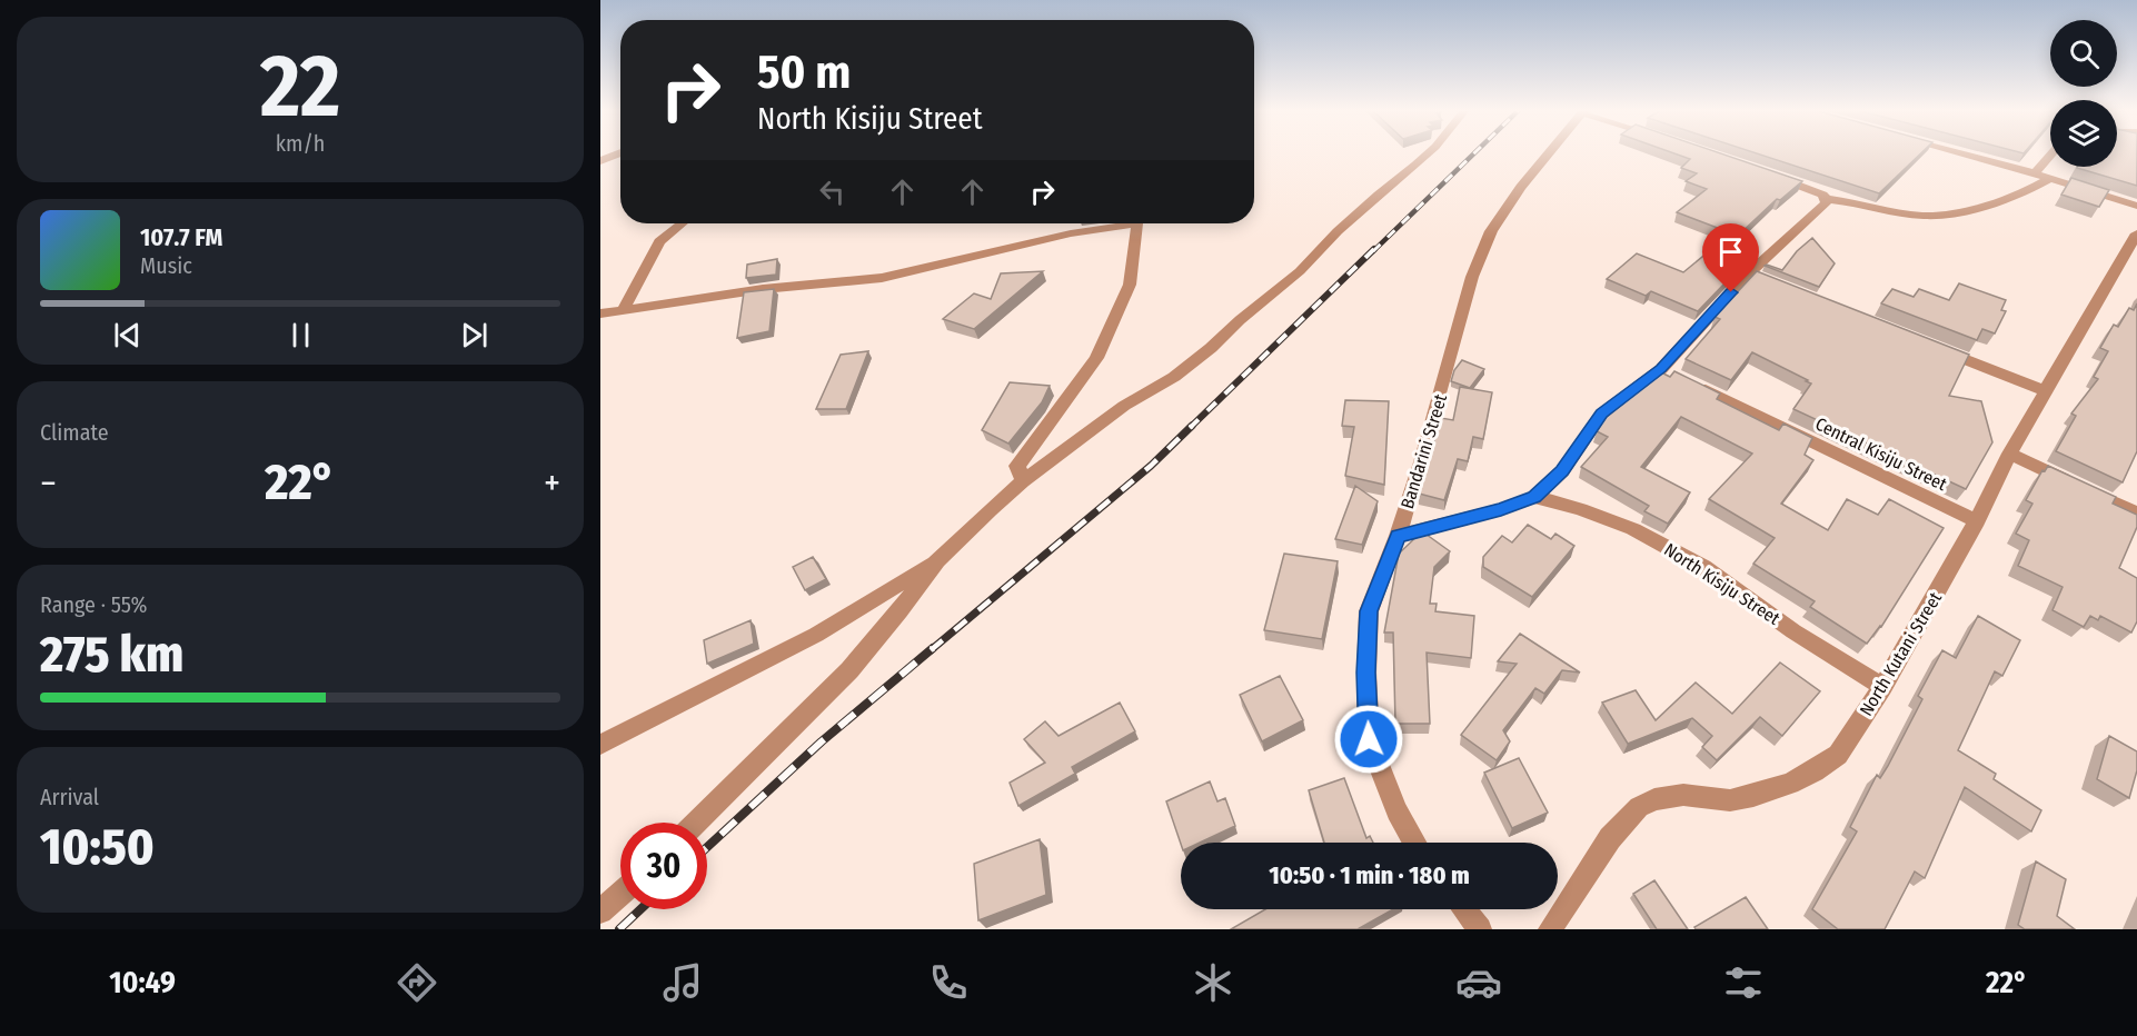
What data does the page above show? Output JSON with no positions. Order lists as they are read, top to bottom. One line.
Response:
{"streets":{"street":["Bandarini Street","Central Kisiju Street","North Kisiju Street","North Kutani Street"]},"crossings":[["Central Kisiju Street","North Kutani Street"],["North Kisiju Street","North Kutani Street"]],"page":{"tile":[["22","km/h"],"Climate",["Range · 55%","275 km"],["Arrival","10:50"]],"turn":["50 m","North Kisiju Street"],"song":["107.7 FM","Music"],"heat":["−","22°","+"],"limit":"30","trip":"10:50 · 1 min · 180 m","tabs":["10:49","22°"]}}
